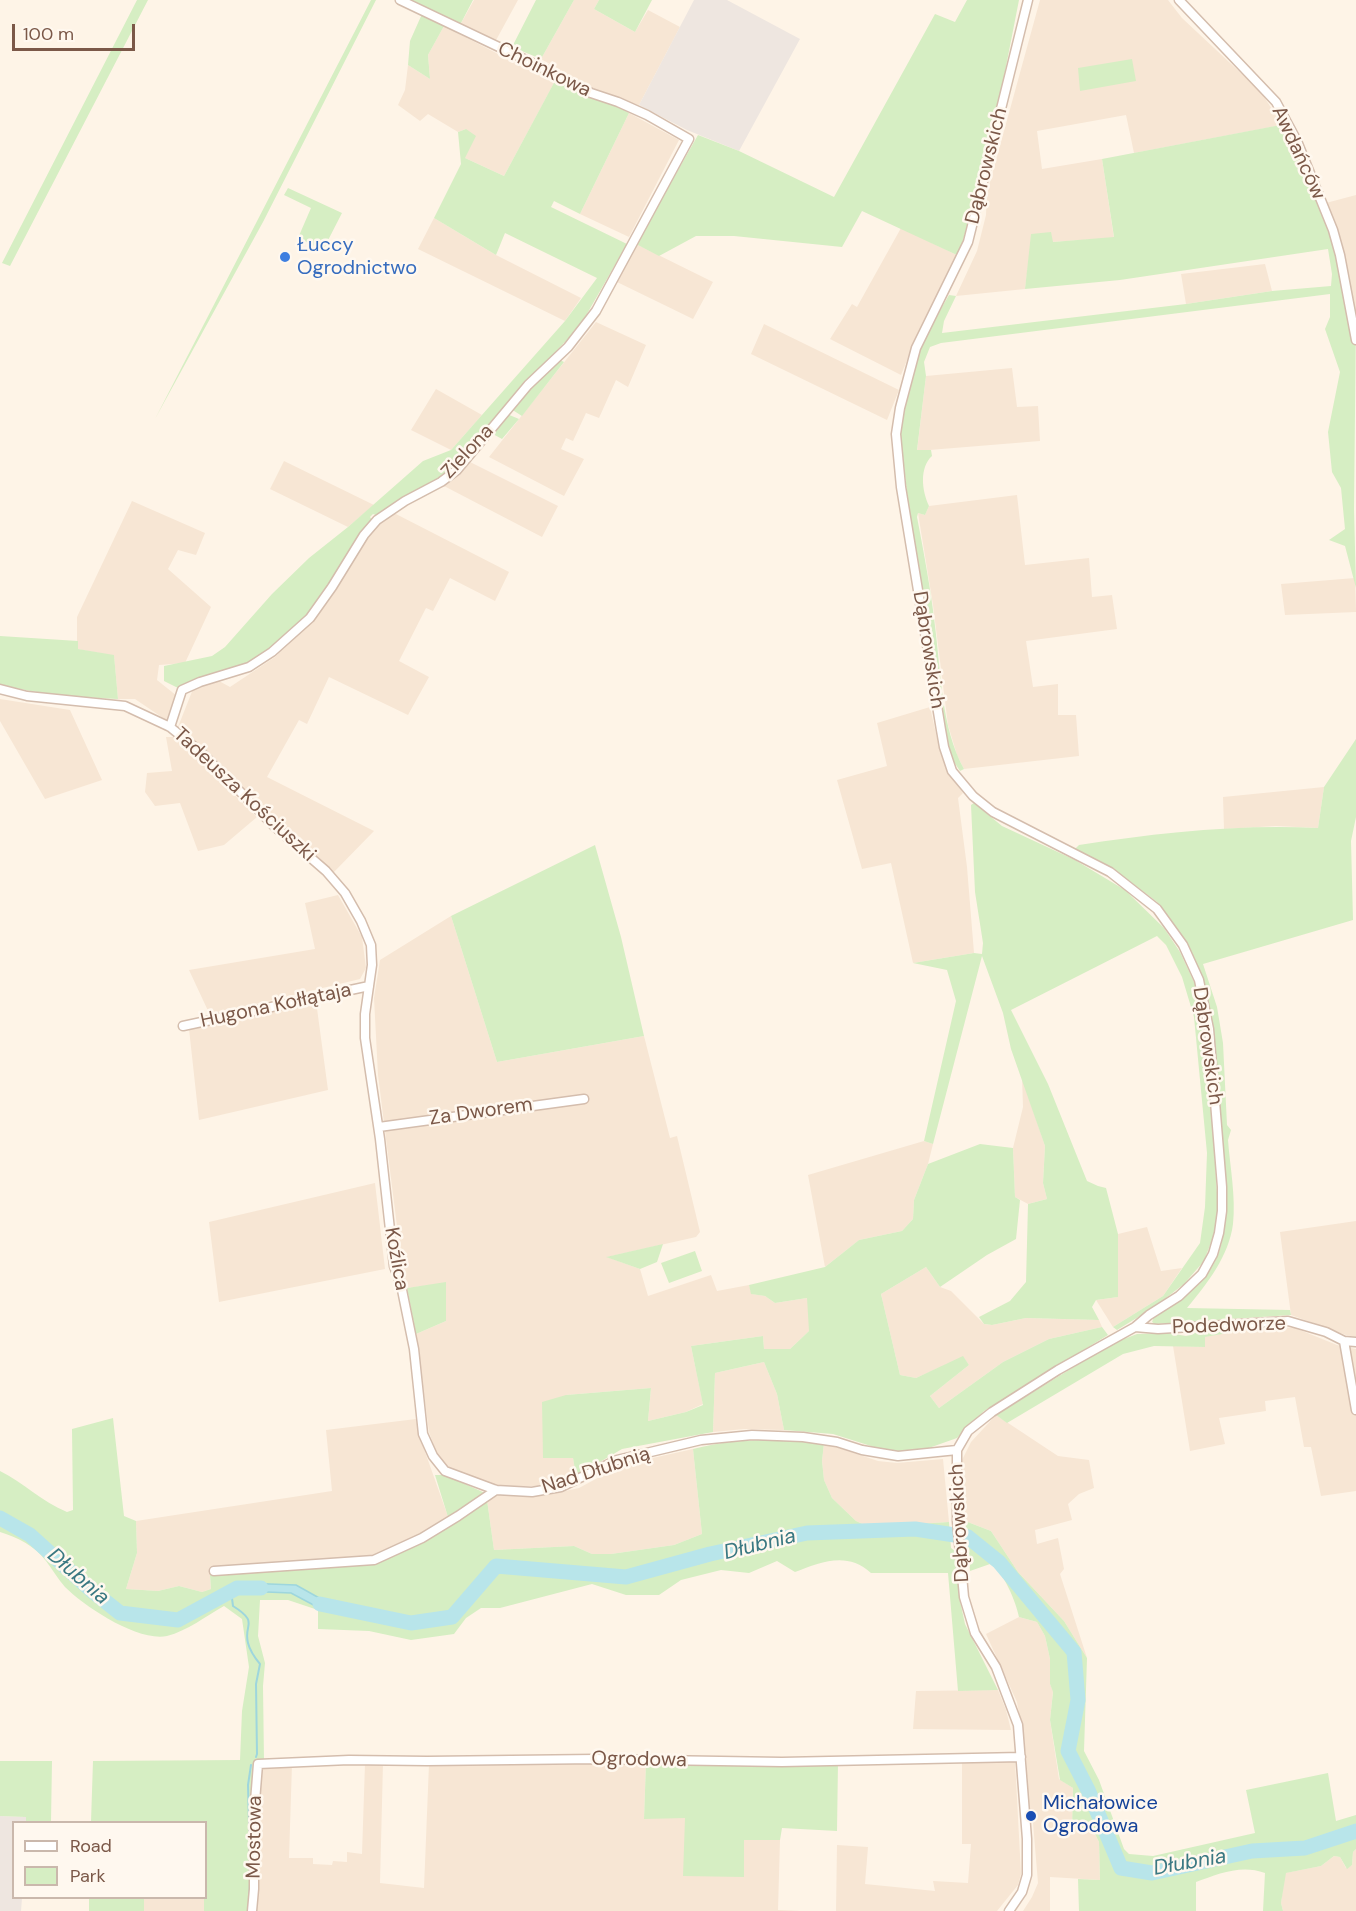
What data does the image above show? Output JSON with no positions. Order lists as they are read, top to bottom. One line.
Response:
{"streets":{"street":["Choinkowa","Awdańców","Dąbrowskich","Zielona","Tadeusza Kościuszki","Hugona Kołłątaja","Za Dworem","Koźlica","Podedworze","Nad Dłubnią","Ogrodowa","Mostowa"]},"crossings":[["Choinkowa","Zielona"],["Dąbrowskich","Podedworze"],["Dąbrowskich","Nad Dłubnią"],["Dąbrowskich","Ogrodowa"],["Zielona","Tadeusza Kościuszki"],["Tadeusza Kościuszki","Hugona Kołłątaja"],["Tadeusza Kościuszki","Koźlica"],["Hugona Kołłątaja","Koźlica"],["Za Dworem","Koźlica"],["Koźlica","Nad Dłubnią"],["Ogrodowa","Mostowa"]],"water":["Dłubnia"],"places":["Łuccy Ogrodnictwo","Michałowice Ogrodowa"],"legend":["Road","Park"],"scale_bar":"100 m"}
